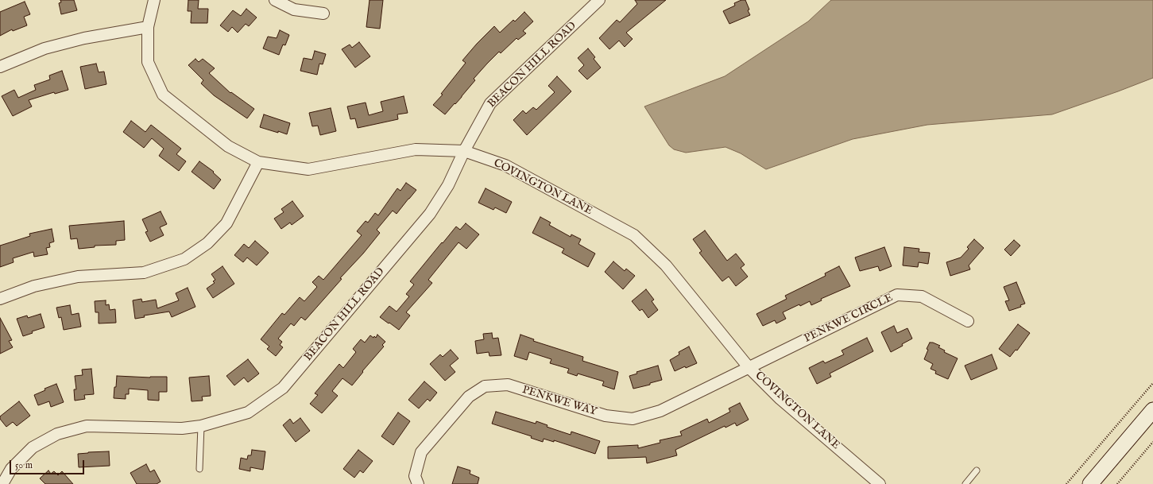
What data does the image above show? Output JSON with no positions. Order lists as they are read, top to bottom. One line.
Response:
{"streets":{"street":["BEACON HILL ROAD","COVINGTON LANE","PENKWE CIRCLE","PENKWE WAY"]},"crossings":[["BEACON HILL ROAD","COVINGTON LANE"],["COVINGTON LANE","PENKWE CIRCLE"],["COVINGTON LANE","PENKWE WAY"],["PENKWE CIRCLE","PENKWE WAY"]],"scale_bar":"50 m"}
